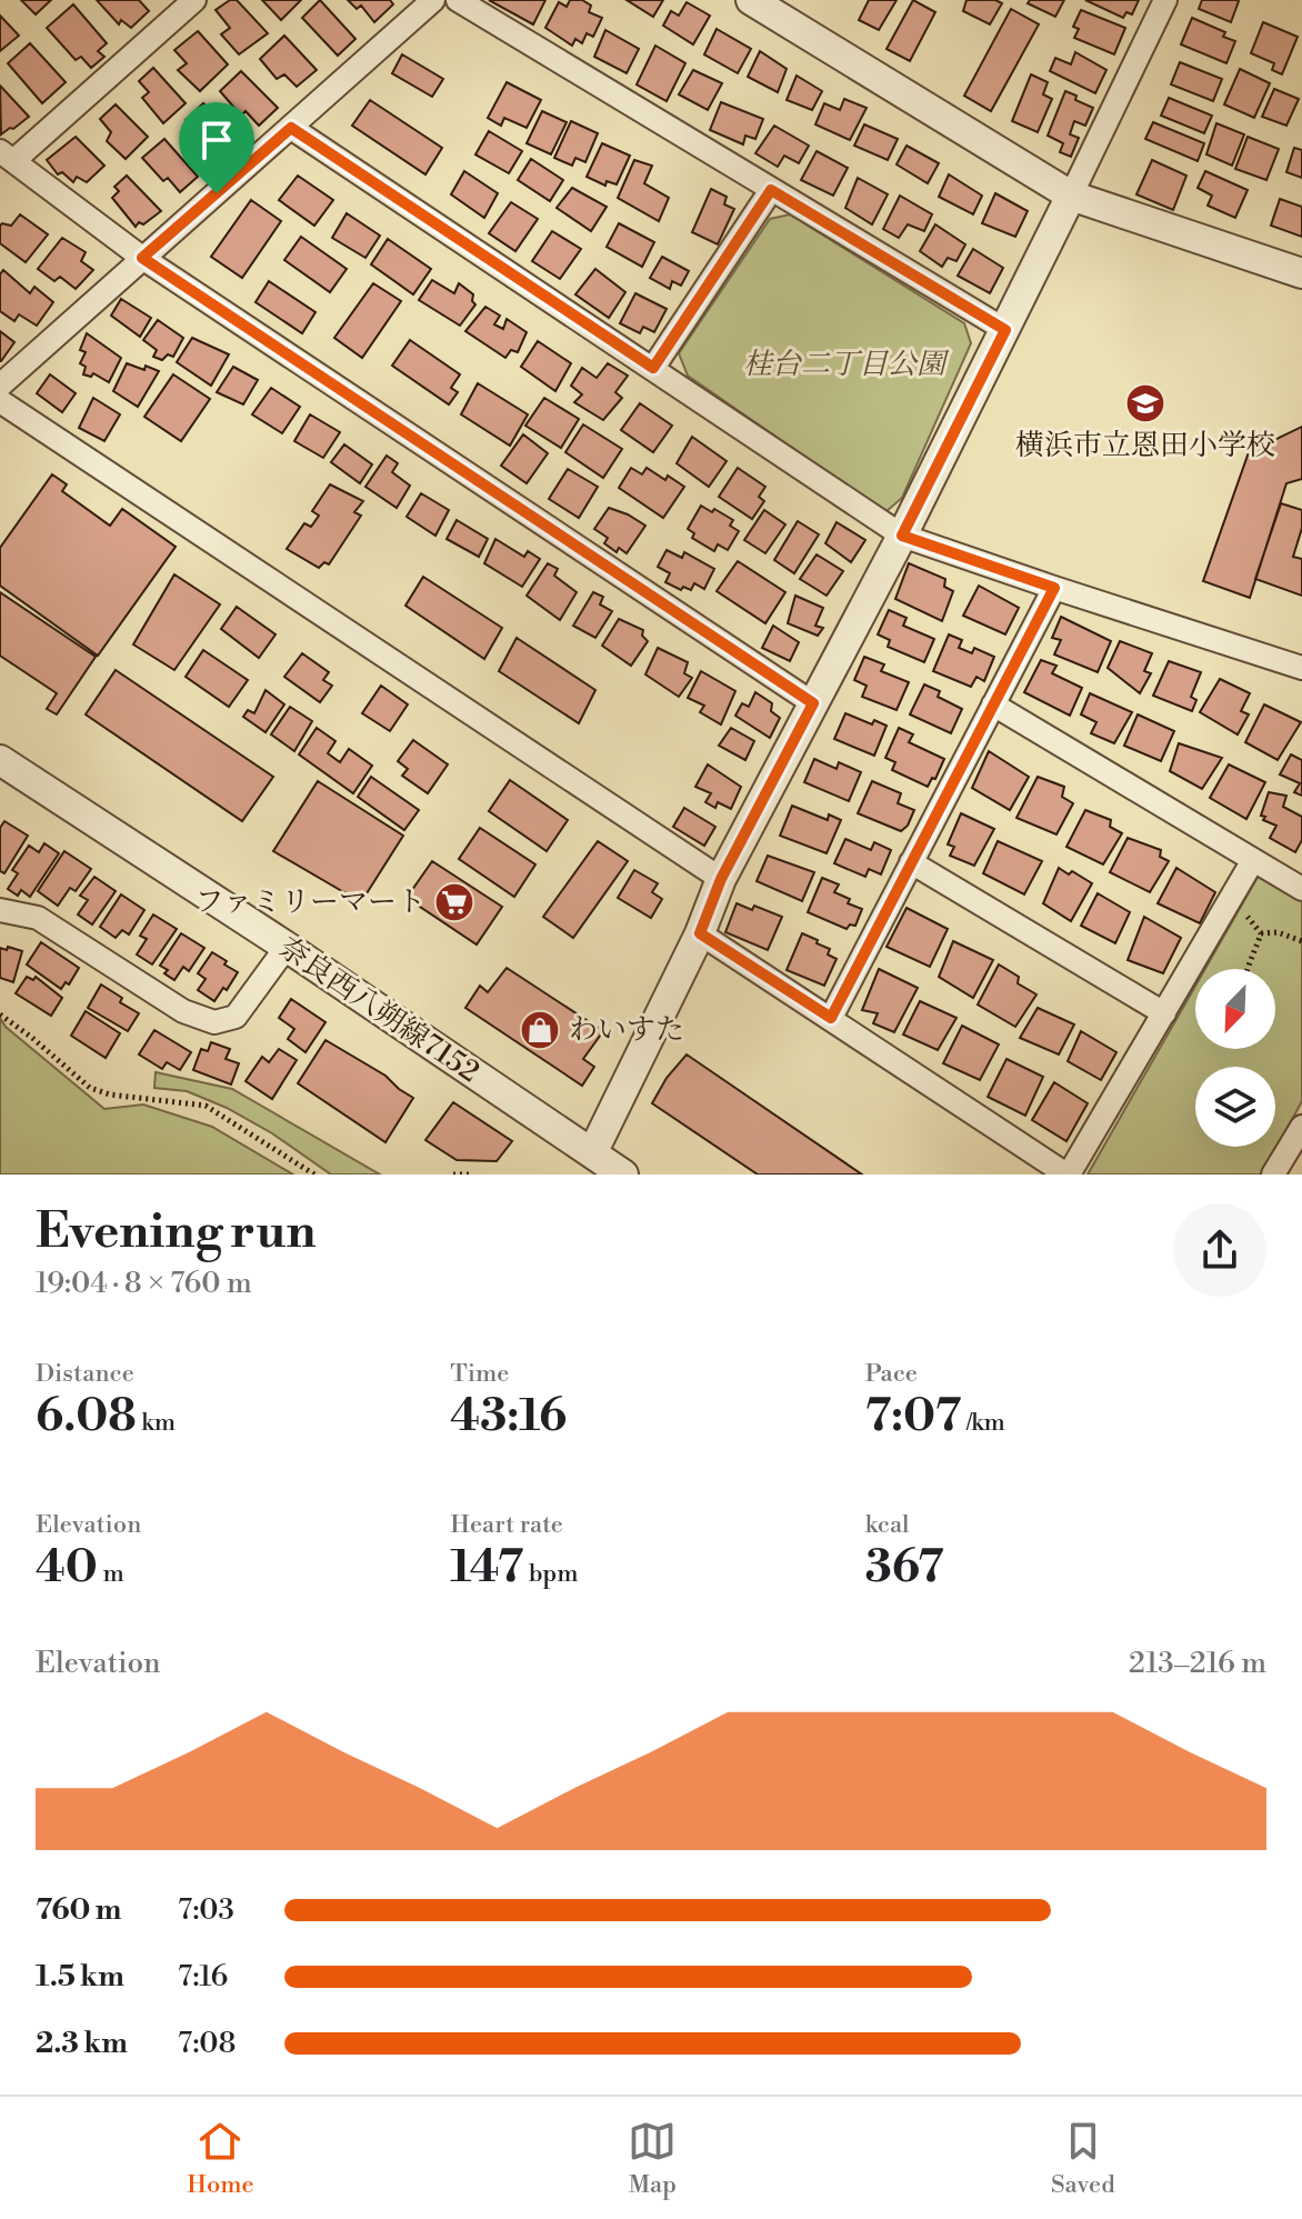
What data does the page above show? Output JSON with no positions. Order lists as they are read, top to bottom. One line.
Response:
{"streets":{"street":["奈良西八朔線7152"]},"parks":["桂台二丁目公園"],"places":{"school or university":["横浜市立恩田小学校"],"supermarket":["ファミリーマート"],"shop":["わいすた"]},"north":"bottom left","page":{"heading":["Evening run","19:04 · 8 × 760 m"],"stats":[["Distance","6.08 km"],["Time","43:16"],["Pace","7:07 /km"],["Elevation","40 m"],["Heart rate","147 bpm"],["kcal","367"]],"chart":["Elevation","213–216 m"],"list":[{"name":"760 m","note":"7:03"},{"name":"1.5 km","note":"7:16"},{"name":"2.3 km","note":"7:08"}],"tabs":["Home","Map","Saved"]}}
